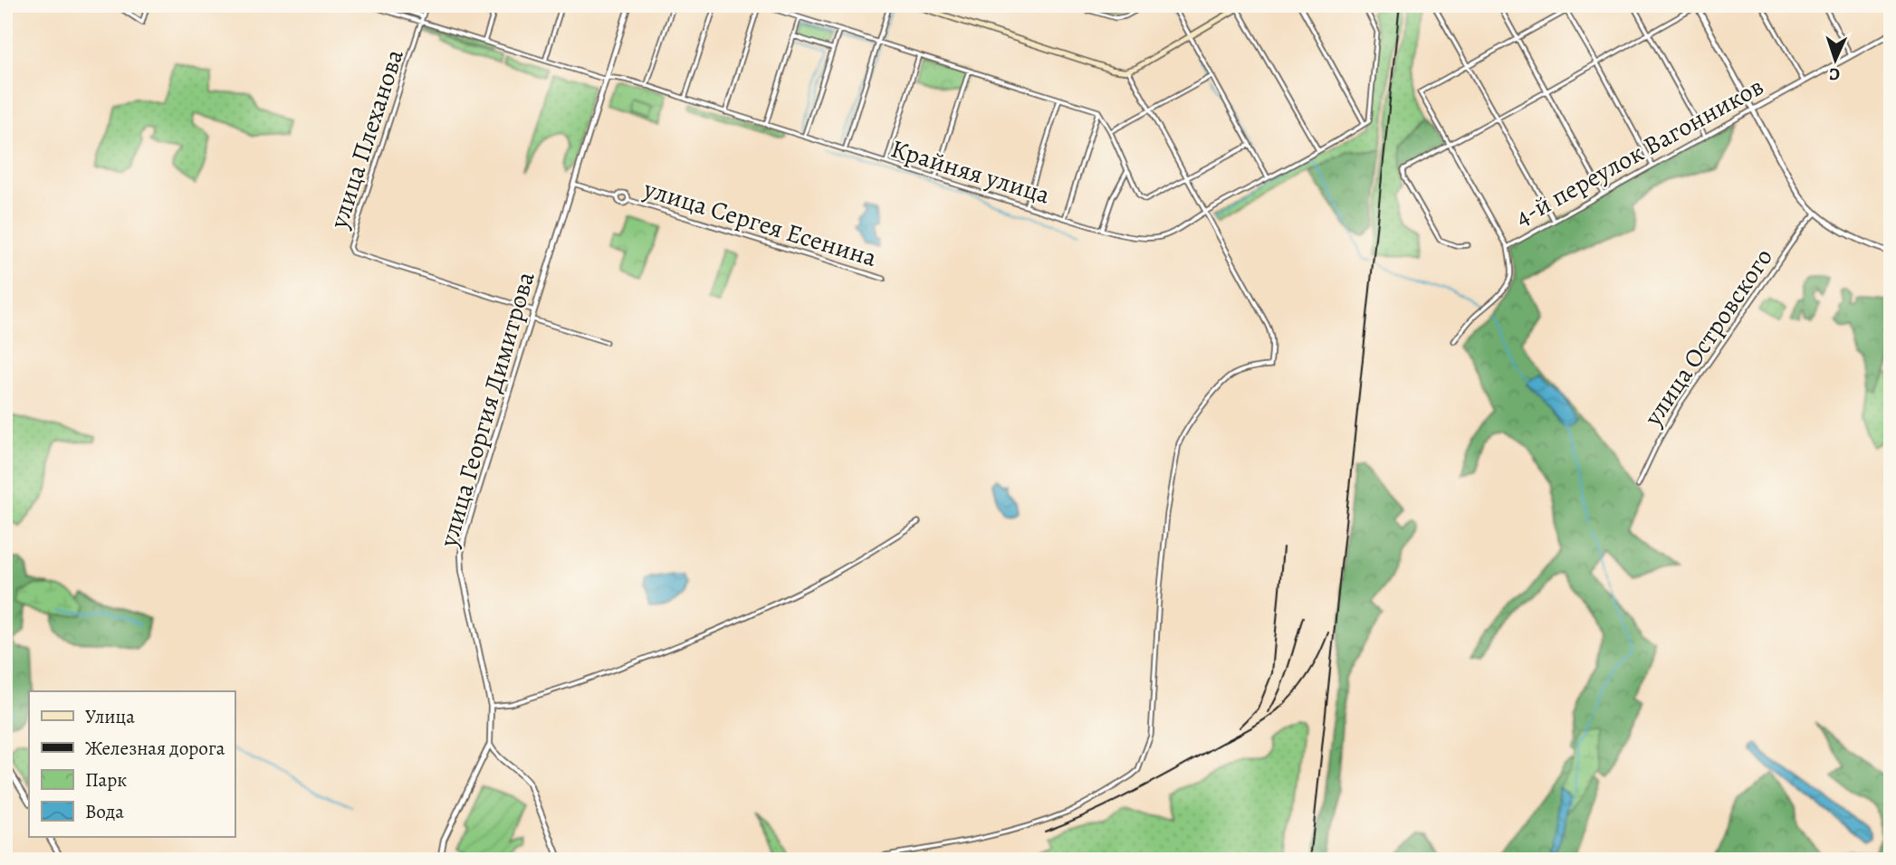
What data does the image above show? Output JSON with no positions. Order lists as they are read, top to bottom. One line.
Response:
{"streets":{"street":["улица Плеханова","4-й переулок Вагонников","Крайняя улица","улица Сергея Есенина","улица Островского","улица Георгия Димитрова"]},"crossings":[["улица Плеханова","Крайняя улица"],["улица Плеханова","улица Георгия Димитрова"],["Крайняя улица","улица Георгия Димитрова"],["улица Сергея Есенина","улица Георгия Димитрова"]],"legend":["Улица","Железная дорога","Парк","Вода"],"north":"bottom"}
